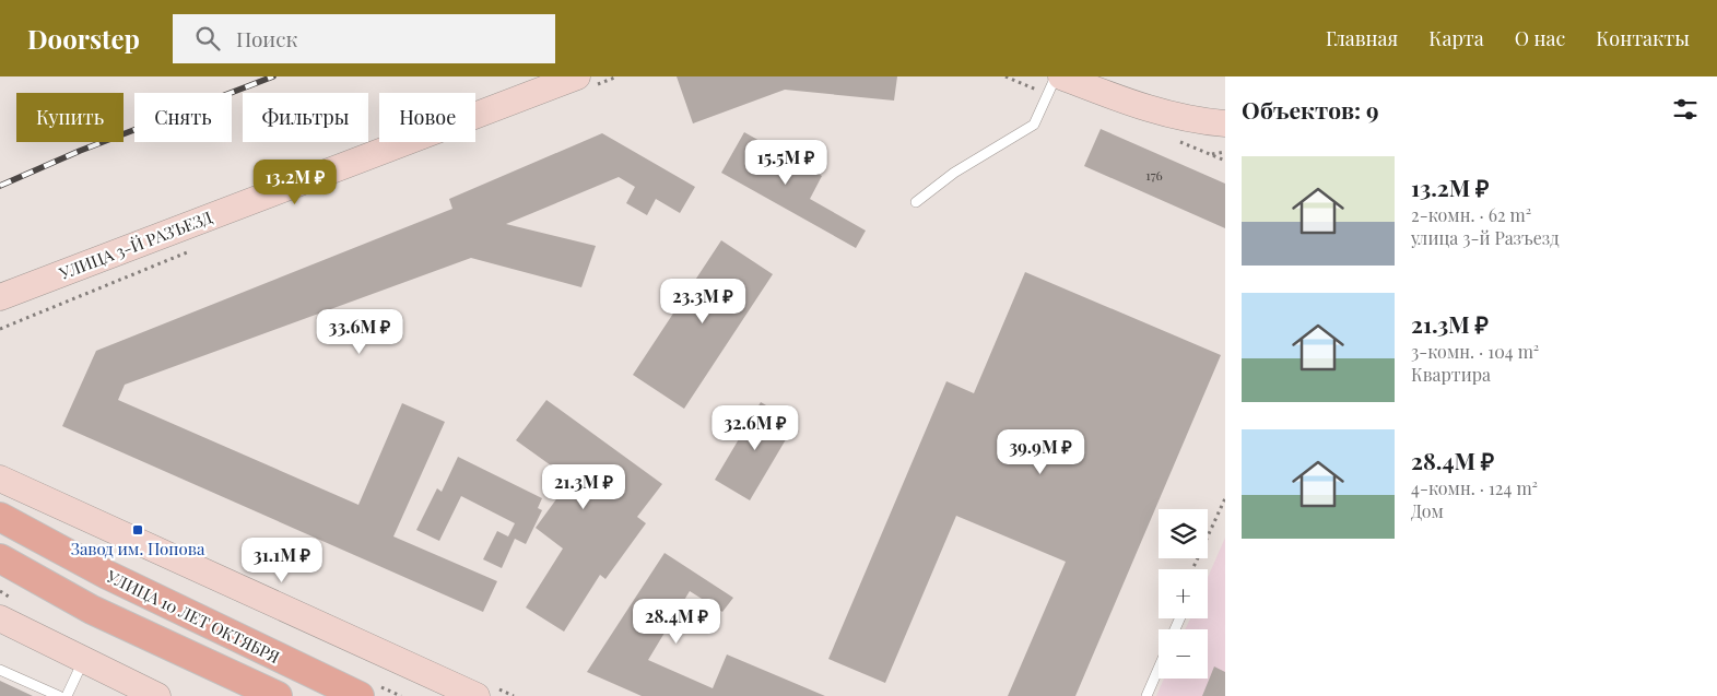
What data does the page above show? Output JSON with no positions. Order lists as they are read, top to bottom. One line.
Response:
{"streets":{"main road":["УЛИЦА 3-Й РАЗЪЕЗД","УЛИЦА 10 ЛЕТ ОКТЯБРЯ"]},"places":{"transit":["Завод им. Попова"]},"house_numbers":["176"],"page":{"header":"Doorstep","search":"Поиск","nav":["Главная","Карта","О нас","Контакты"],"heading":"Объектов: 9","chip":["Купить","Снять","Фильтры","Новое"],"price":["15.5M ₽","13.2M ₽","23.3M ₽","33.6M ₽","32.6M ₽","39.9M ₽","21.3M ₽","31.1M ₽","28.4M ₽"],"list":[{"name":"13.2M ₽","note":"2-комн. · 62 m² · улица 3-й Разъезд"},{"name":"21.3M ₽","note":"3-комн. · 104 m² · Квартира"},{"name":"28.4M ₽","note":"4-комн. · 124 m² · Дом"}],"map_buttons":["+","−"]}}
